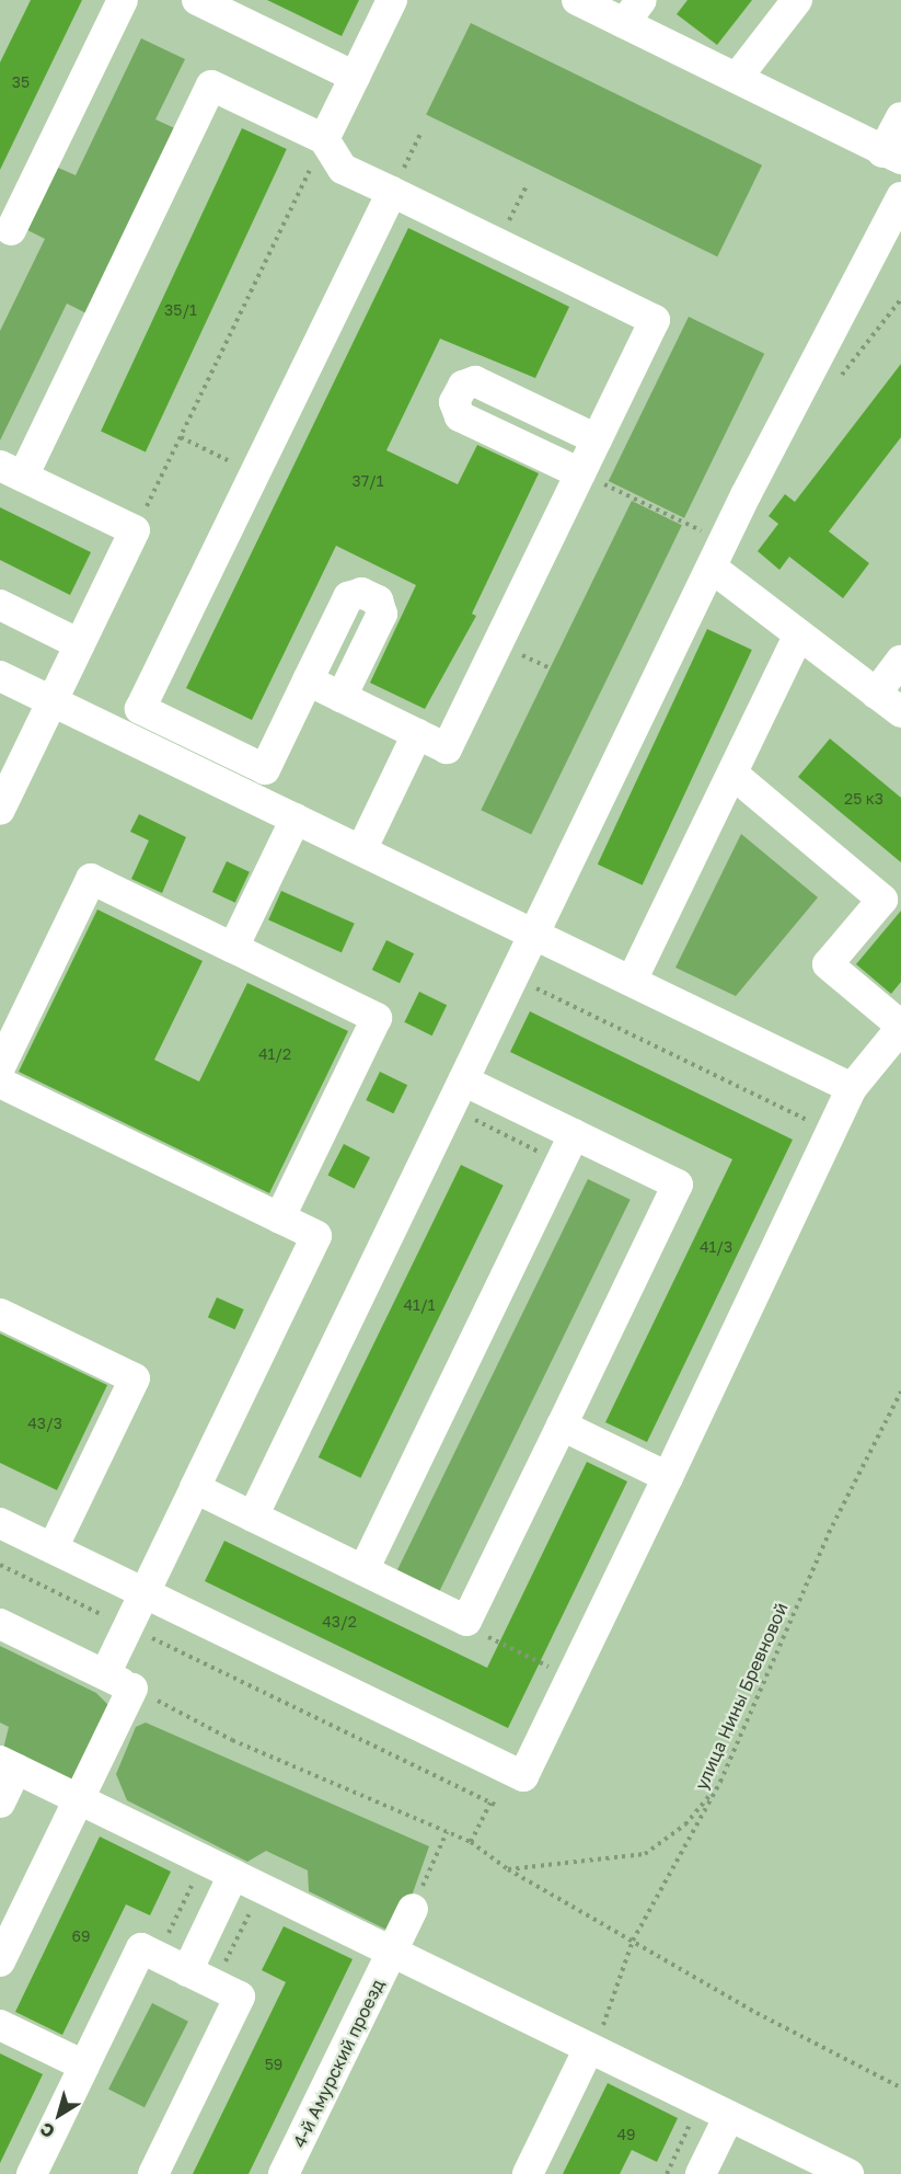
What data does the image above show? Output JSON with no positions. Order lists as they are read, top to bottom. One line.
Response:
{"streets":{"street":["4-й Амурский проезд"],"path":["улица Нины Бревновой"]},"house_numbers":["35","35/1","37/1","25 к3","41/2","41/3","41/1","43/3","43/2","69","59","49"],"north":"bottom left"}
